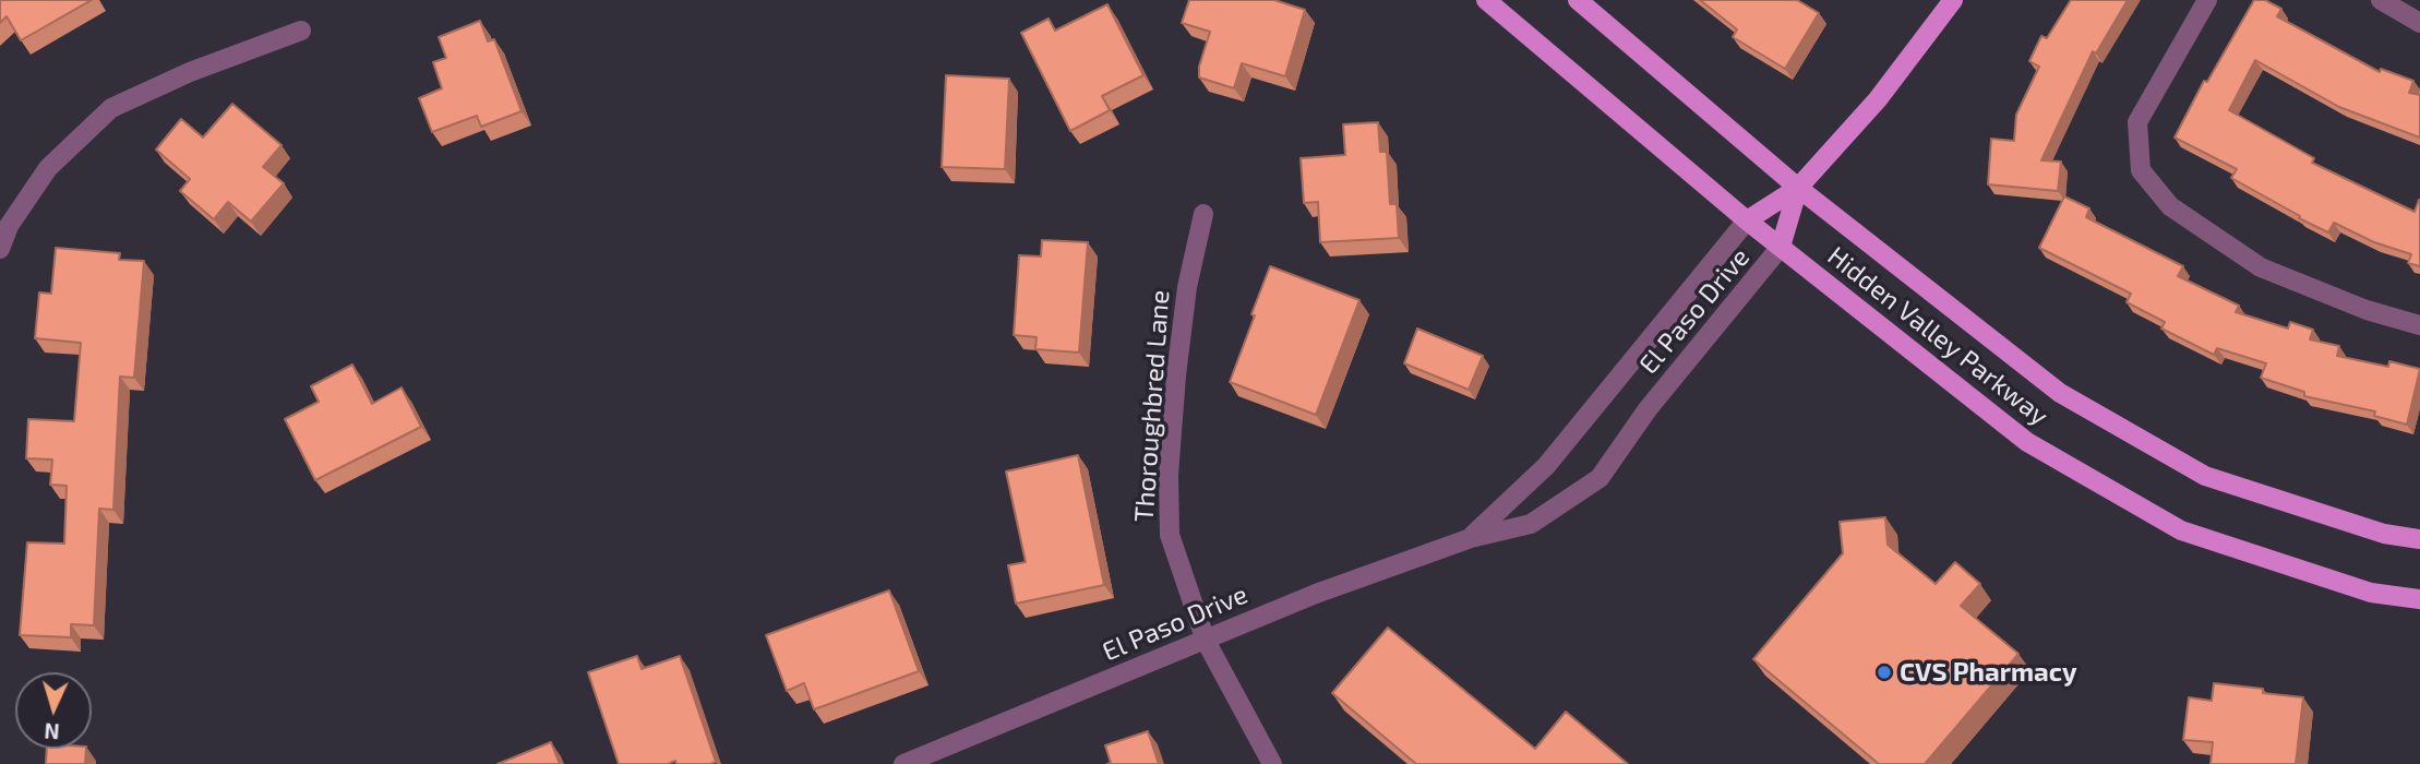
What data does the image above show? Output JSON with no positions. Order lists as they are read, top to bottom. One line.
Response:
{"streets":{"main road":["Hidden Valley Parkway"],"street":["El Paso Drive","Thoroughbred Lane"]},"crossings":[["El Paso Drive","Hidden Valley Parkway"],["El Paso Drive","Thoroughbred Lane"]],"places":["CVS Pharmacy"],"north":"bottom"}
